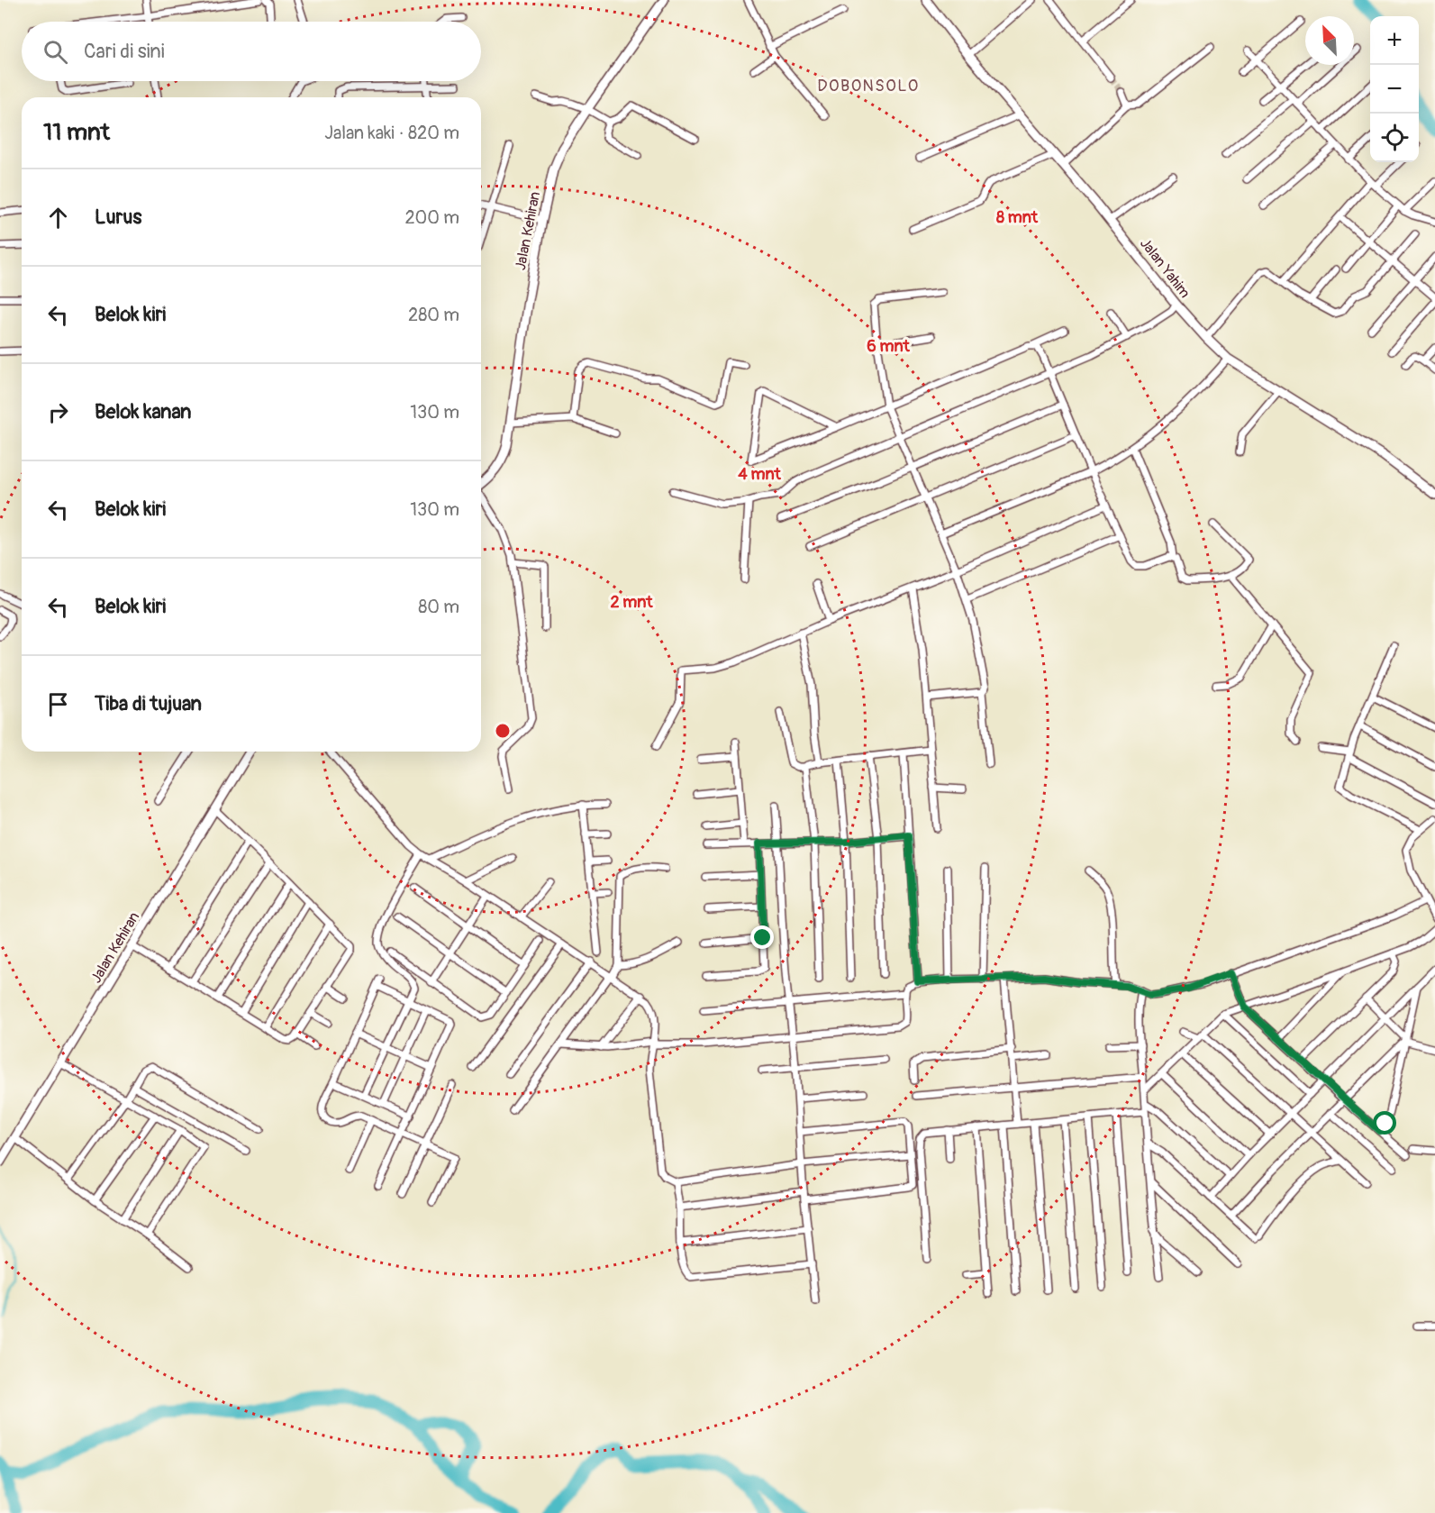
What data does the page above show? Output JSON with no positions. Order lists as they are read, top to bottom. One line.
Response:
{"streets":{"street":["Jalan Kehiran","Jalan Yahim"]},"districts":["DOBONSOLO"],"north":"top left","page":{"map_buttons":["+","−"],"search":"Cari di sini","heading":["11 mnt","Jalan kaki · 820 m"],"list":[["Lurus","200 m"],["Belok kiri","280 m"],["Belok kanan","130 m"],["Belok kiri","130 m"],["Belok kiri","80 m"],"Tiba di tujuan"]},"rings":["8 mnt","6 mnt","4 mnt","2 mnt"]}
